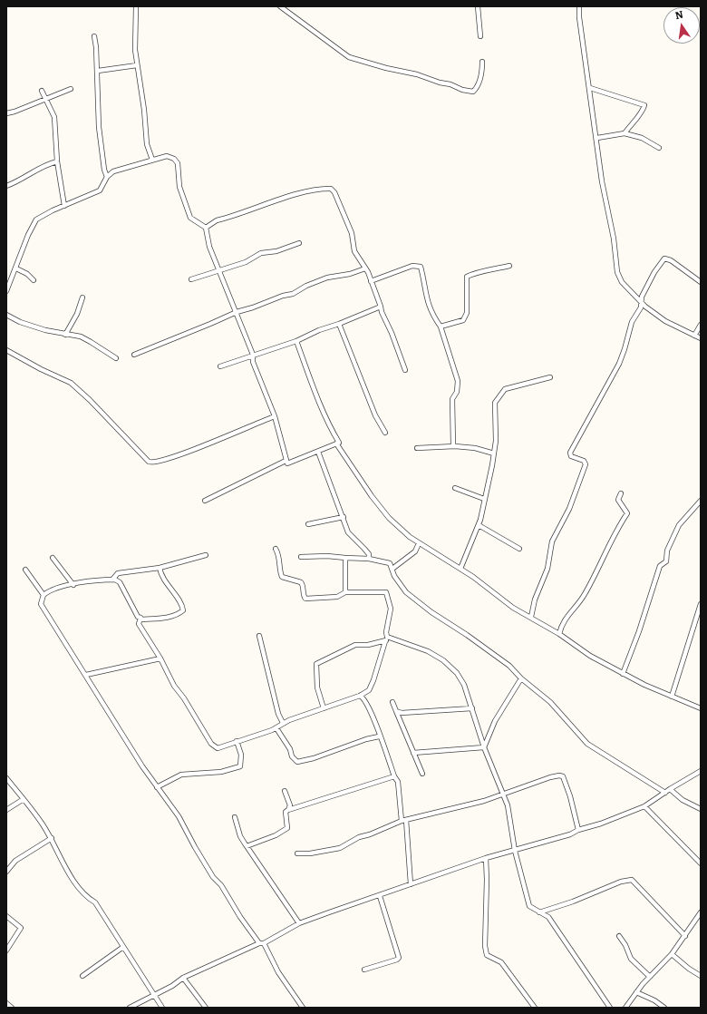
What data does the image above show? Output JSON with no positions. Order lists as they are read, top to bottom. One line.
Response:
{"north":"top"}
